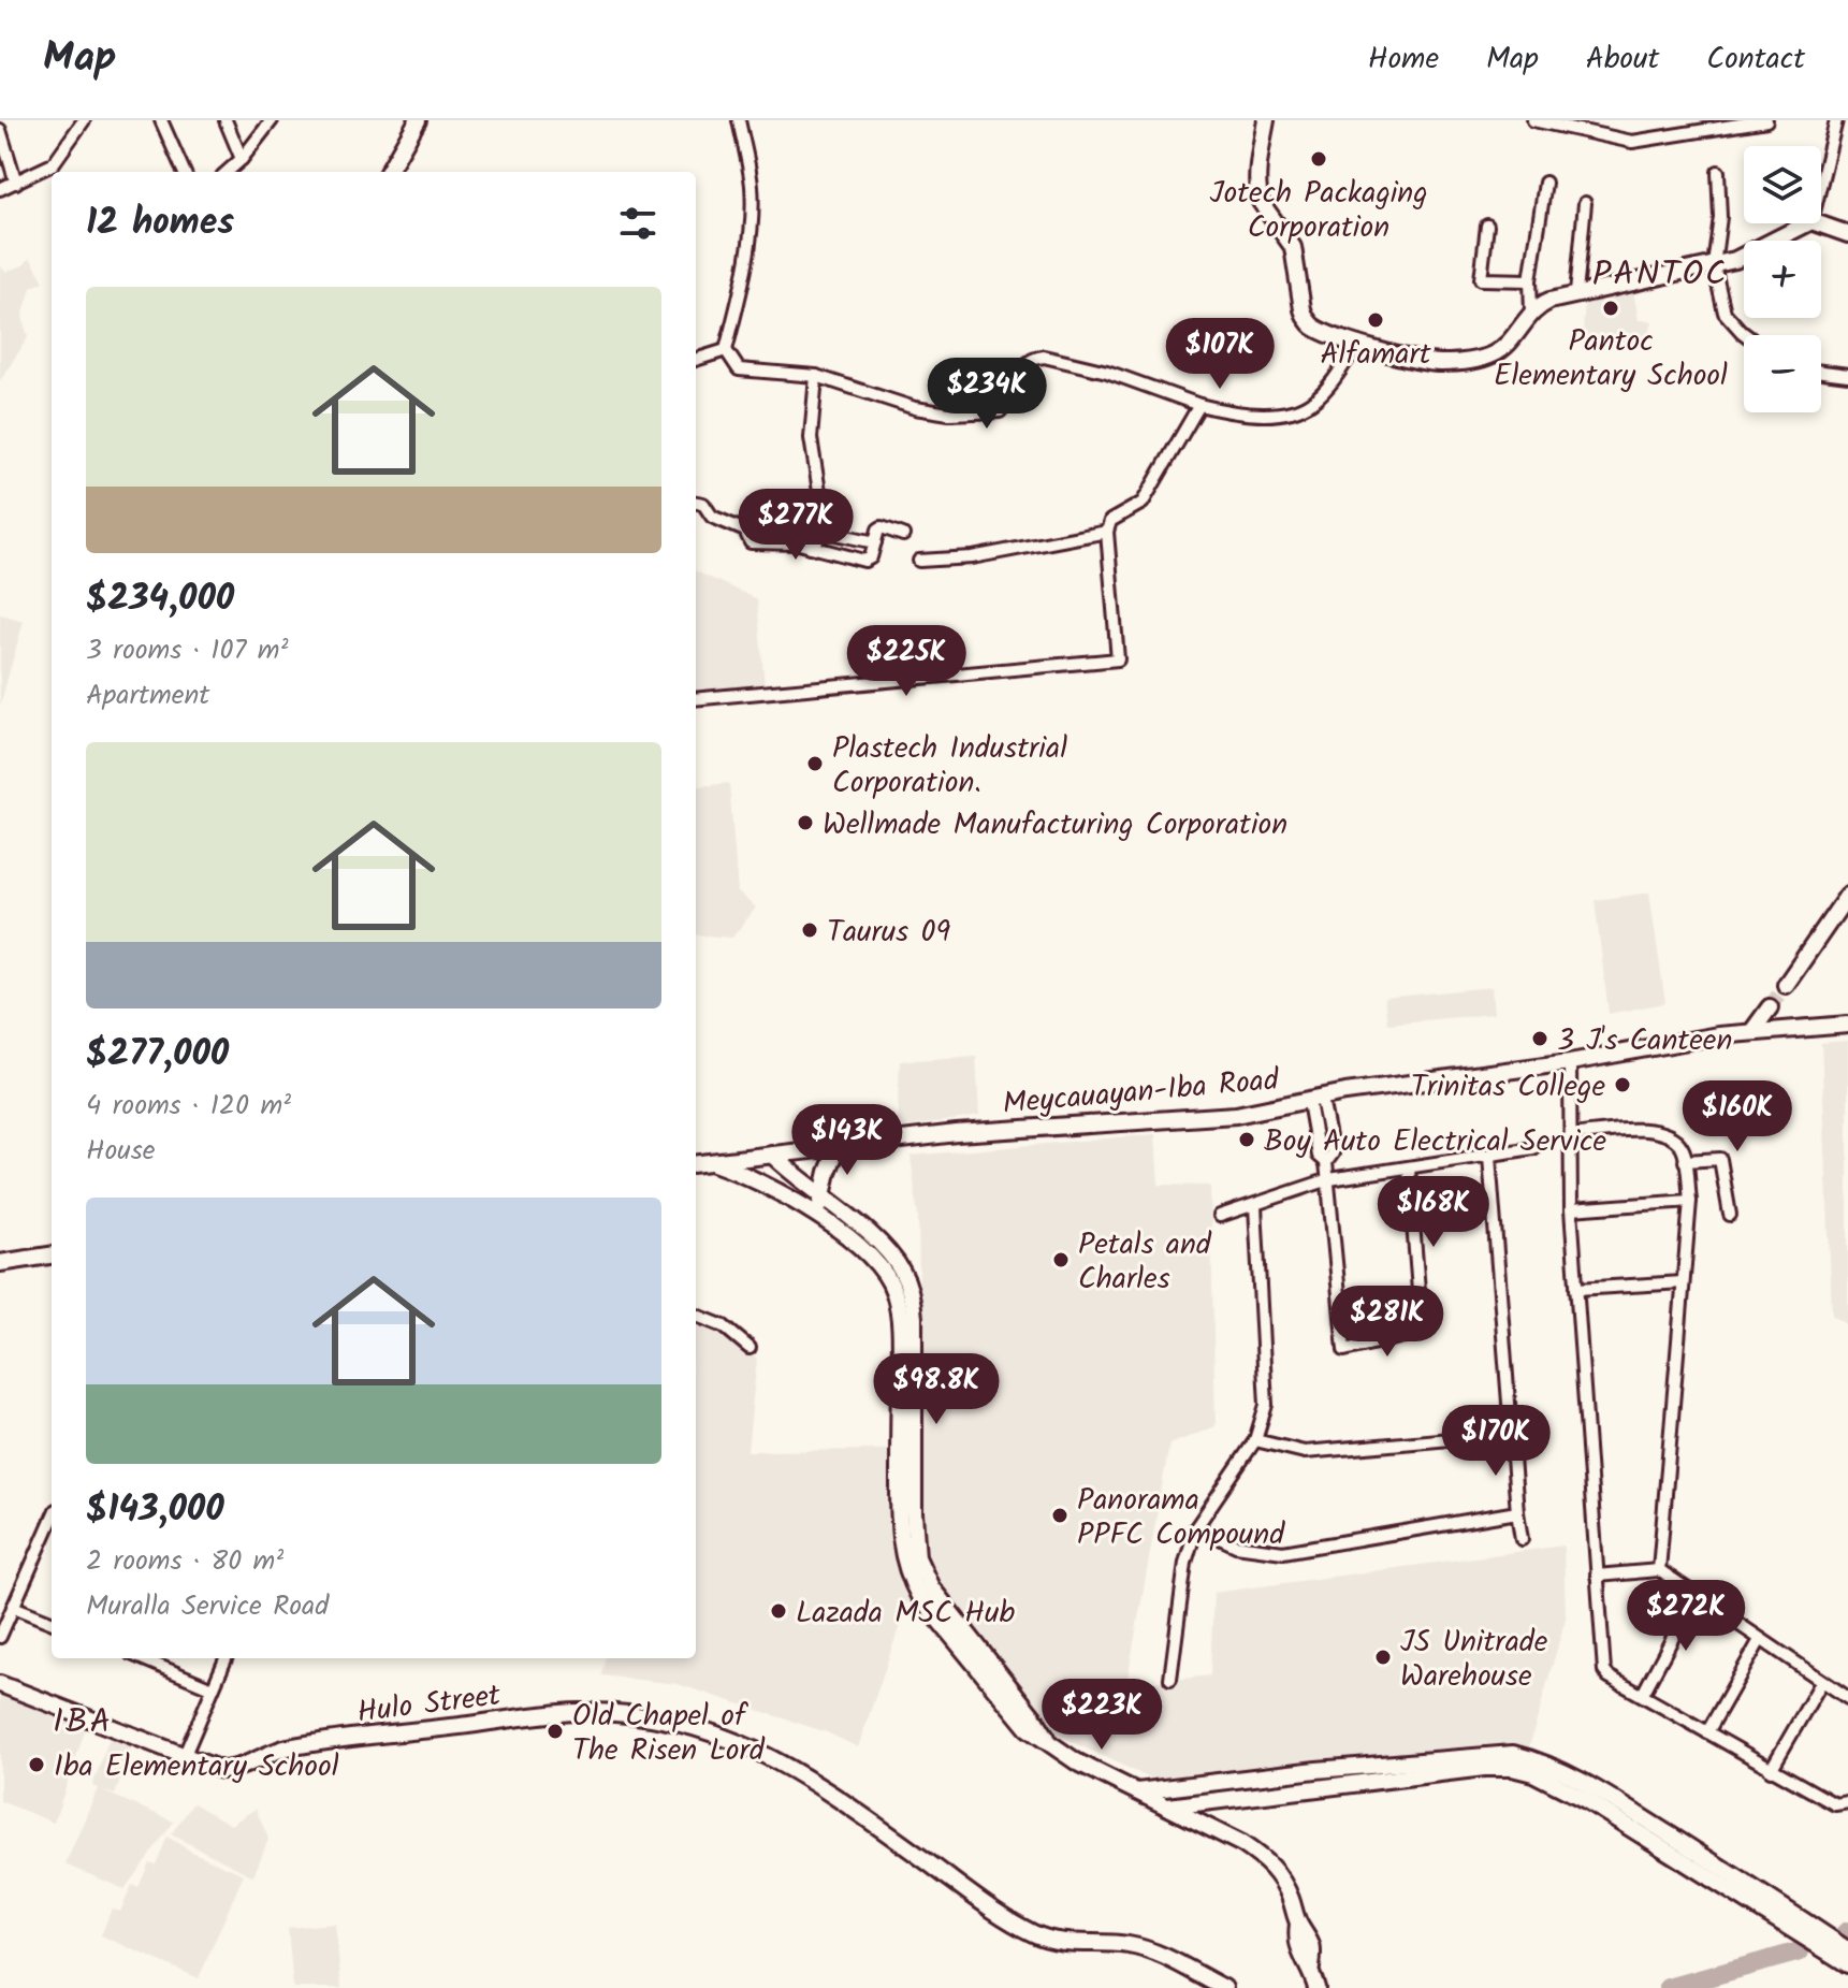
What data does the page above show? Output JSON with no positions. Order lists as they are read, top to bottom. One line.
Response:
{"streets":{"street":["Meycauayan-Iba Road","Hulo Street"]},"districts":["PANTOC","IBA"],"places":["Jotech Packaging Corporation","Pantoc Elementary School","Alfamart","Plastech Industrial Corporation.","Wellmade Manufacturing Corporation","Taurus 09","3 J's Canteen","Trinitas College","Boy Auto Electrical Service","Petals and Charles","Panorama PPFC Compound","Lazada MSC Hub","JS Unitrade Warehouse","Old Chapel of The Risen Lord","Iba Elementary School"],"page":{"header":"Map","nav":["Home","Map","About","Contact"],"map_buttons":["+","−"],"heading":"12 homes","list":[{"name":"$234,000","note":"3 rooms · 107 m² · Apartment"},{"name":"$277,000","note":"4 rooms · 120 m² · House"},{"name":"$143,000","note":"2 rooms · 80 m² · Muralla Service Road"}],"price":["$107K","$234K","$277K","$225K","$160K","$143K","$168K","$281K","$98.8K","$170K","$272K","$223K"]}}
